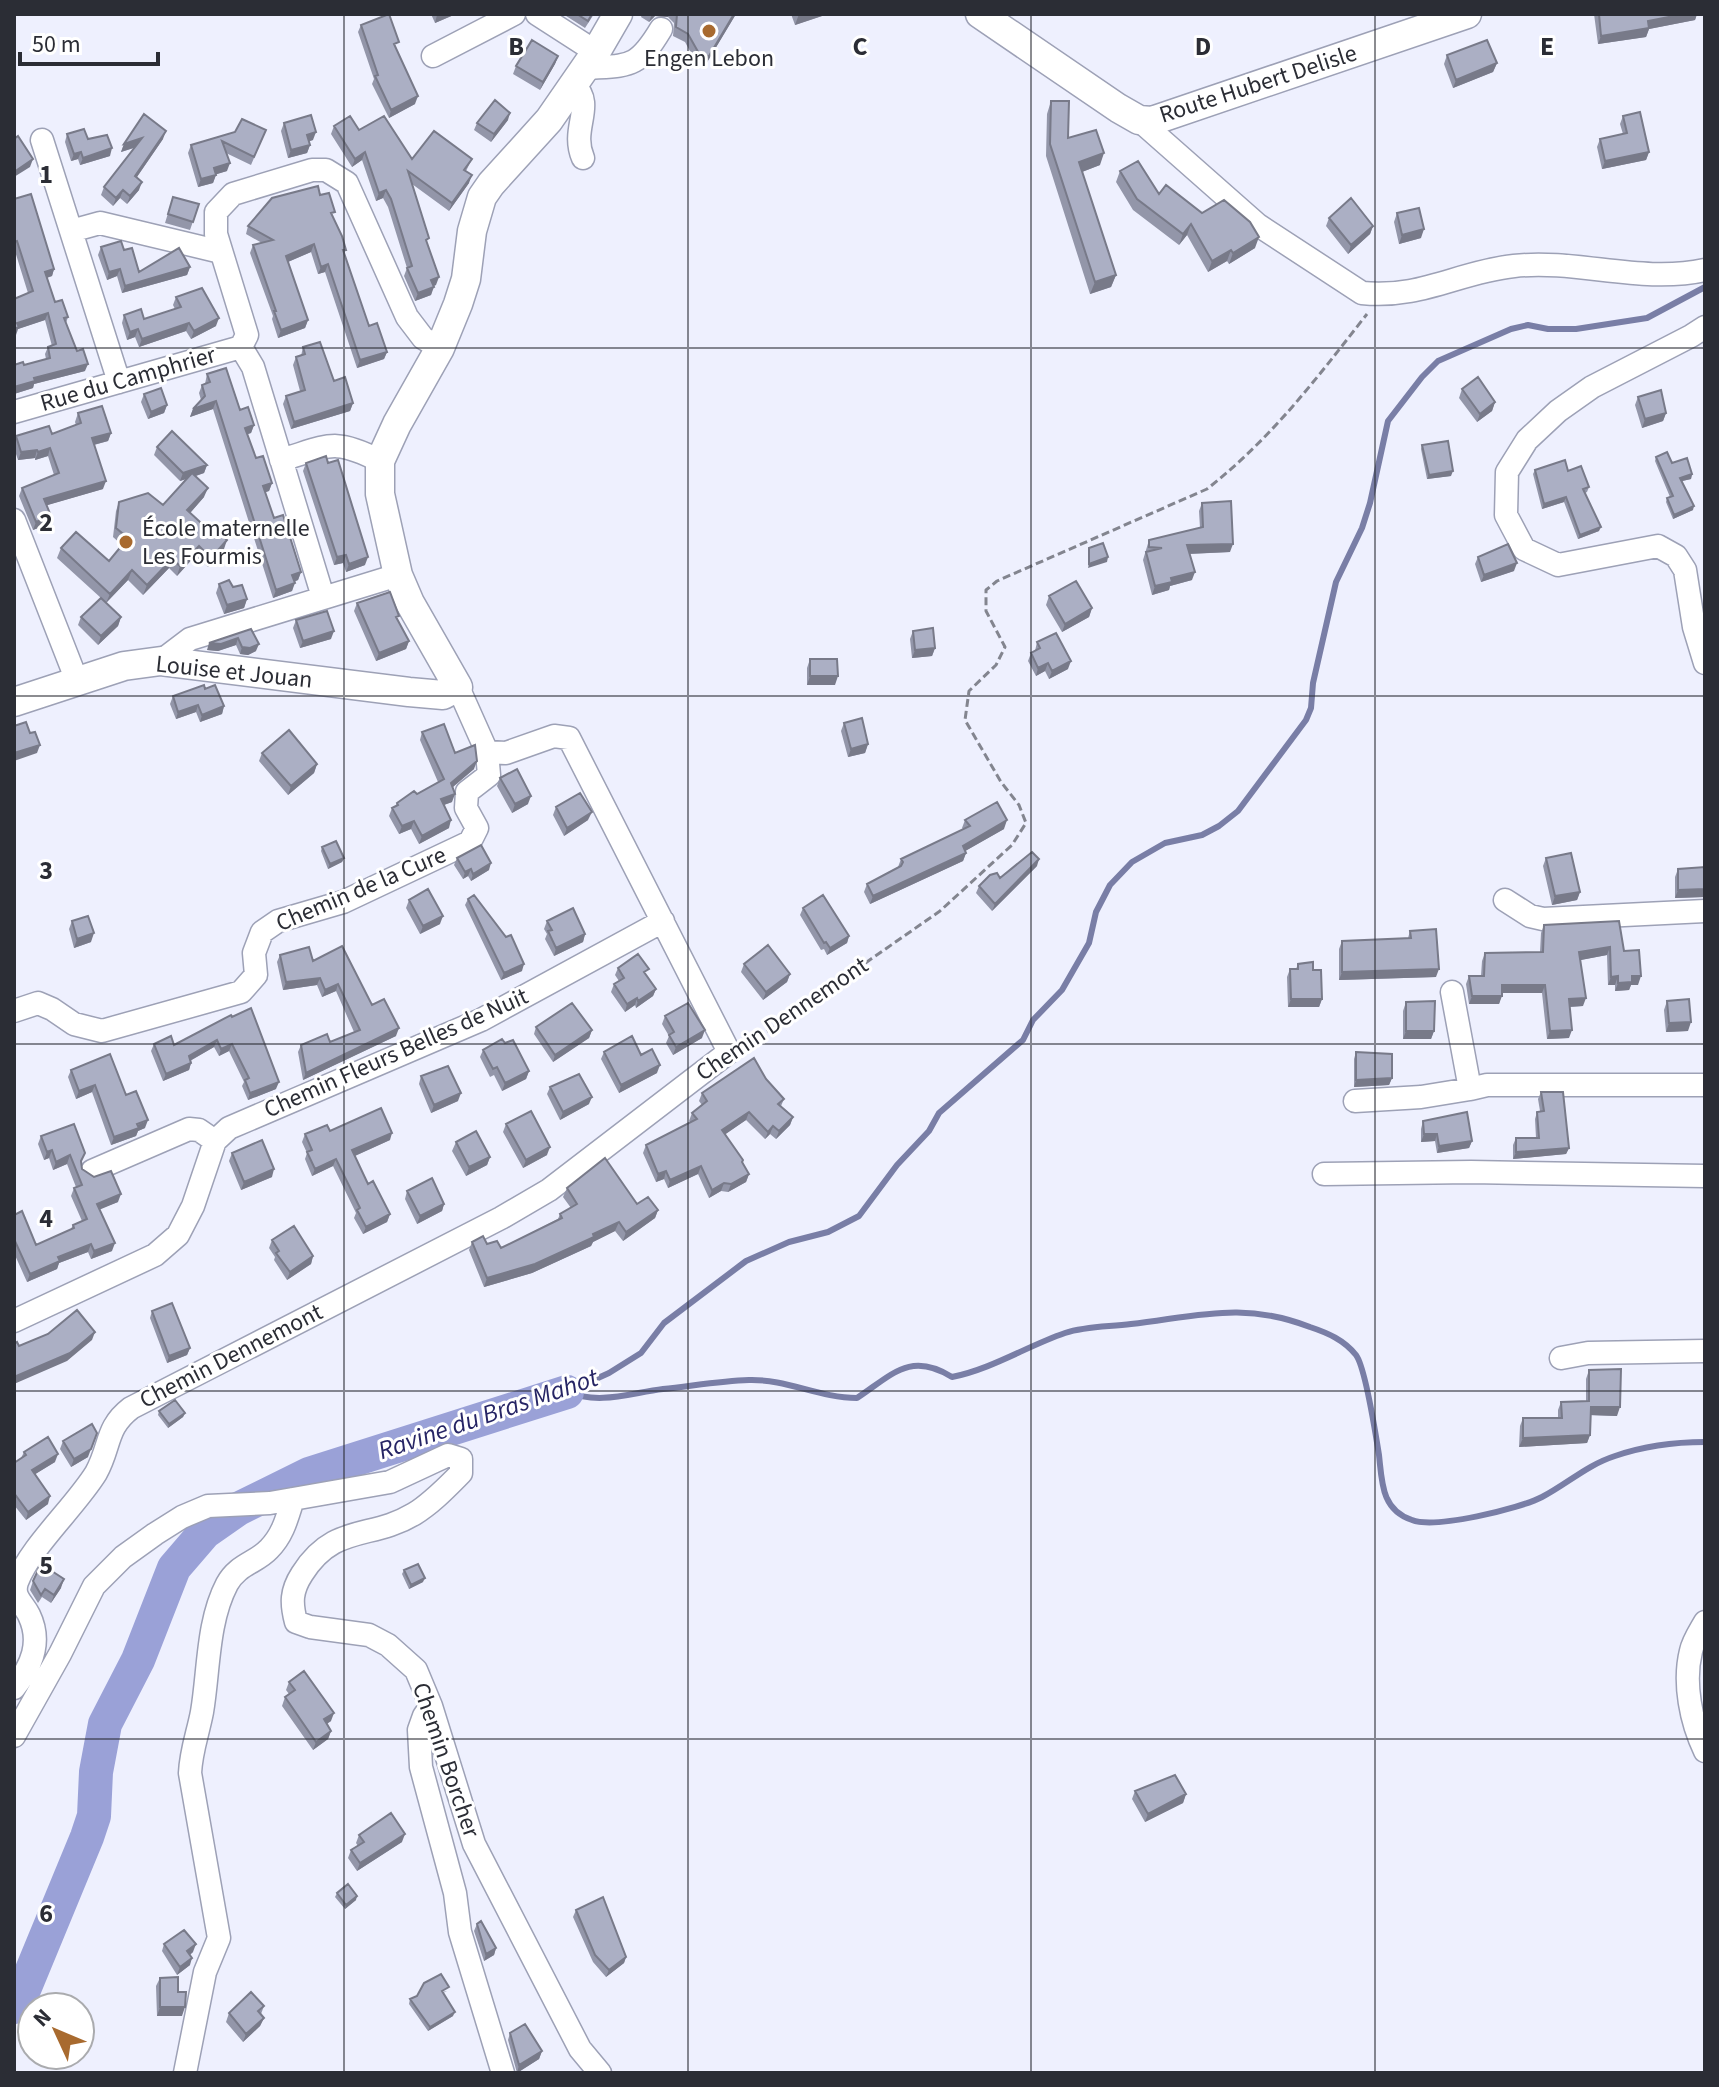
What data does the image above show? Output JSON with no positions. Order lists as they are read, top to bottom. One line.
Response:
{"streets":{"main road":["Route Hubert Delisle","Louise et Jouan"],"street":["Rue du Camphrier","Chemin de la Cure","Chemin Dennemont","Chemin Fleurs Belles de Nuit","Chemin Borcher"]},"water":["Ravine du Bras Mahot"],"places":["Engen Lebon","École maternelle Les Fourmis"],"scale_bar":"50 m","north":"top left","grid":{"columns":["B","C","D","E"],"rows":["1","2","3","4","5","6"]}}
